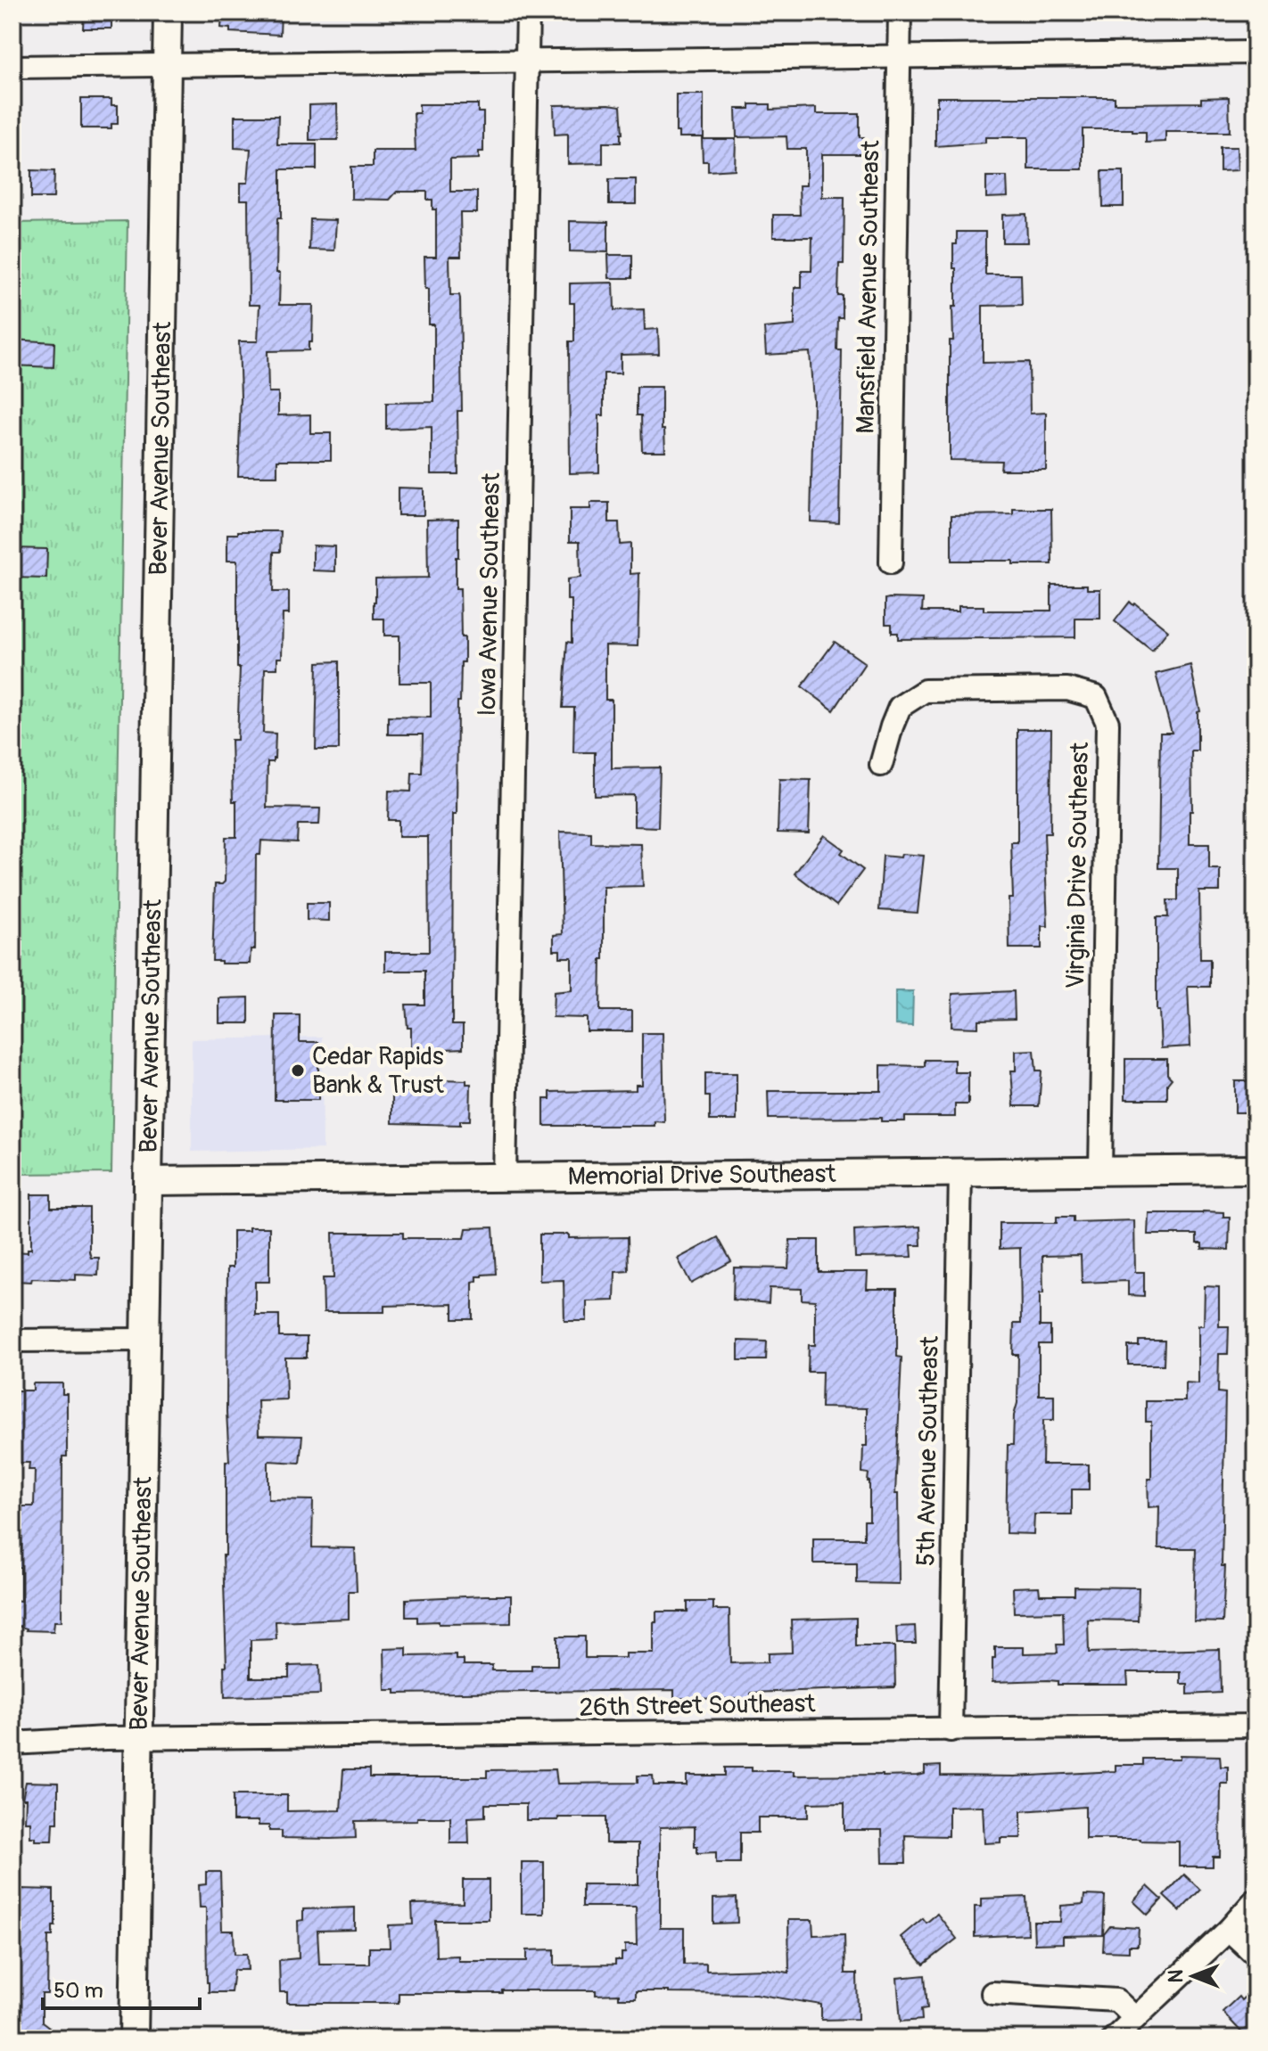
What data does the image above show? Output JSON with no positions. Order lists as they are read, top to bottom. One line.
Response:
{"streets":{"street":["Mansfield Avenue Southeast","Bever Avenue Southeast","Iowa Avenue Southeast","Virginia Drive Southeast","Memorial Drive Southeast","5th Avenue Southeast","26th Street Southeast"]},"crossings":[["Bever Avenue Southeast","Memorial Drive Southeast"],["Bever Avenue Southeast","26th Street Southeast"],["Iowa Avenue Southeast","Memorial Drive Southeast"],["Virginia Drive Southeast","Memorial Drive Southeast"],["Memorial Drive Southeast","5th Avenue Southeast"],["5th Avenue Southeast","26th Street Southeast"]],"places":["Cedar Rapids Bank & Trust"],"scale_bar":"50 m","north":"left"}
